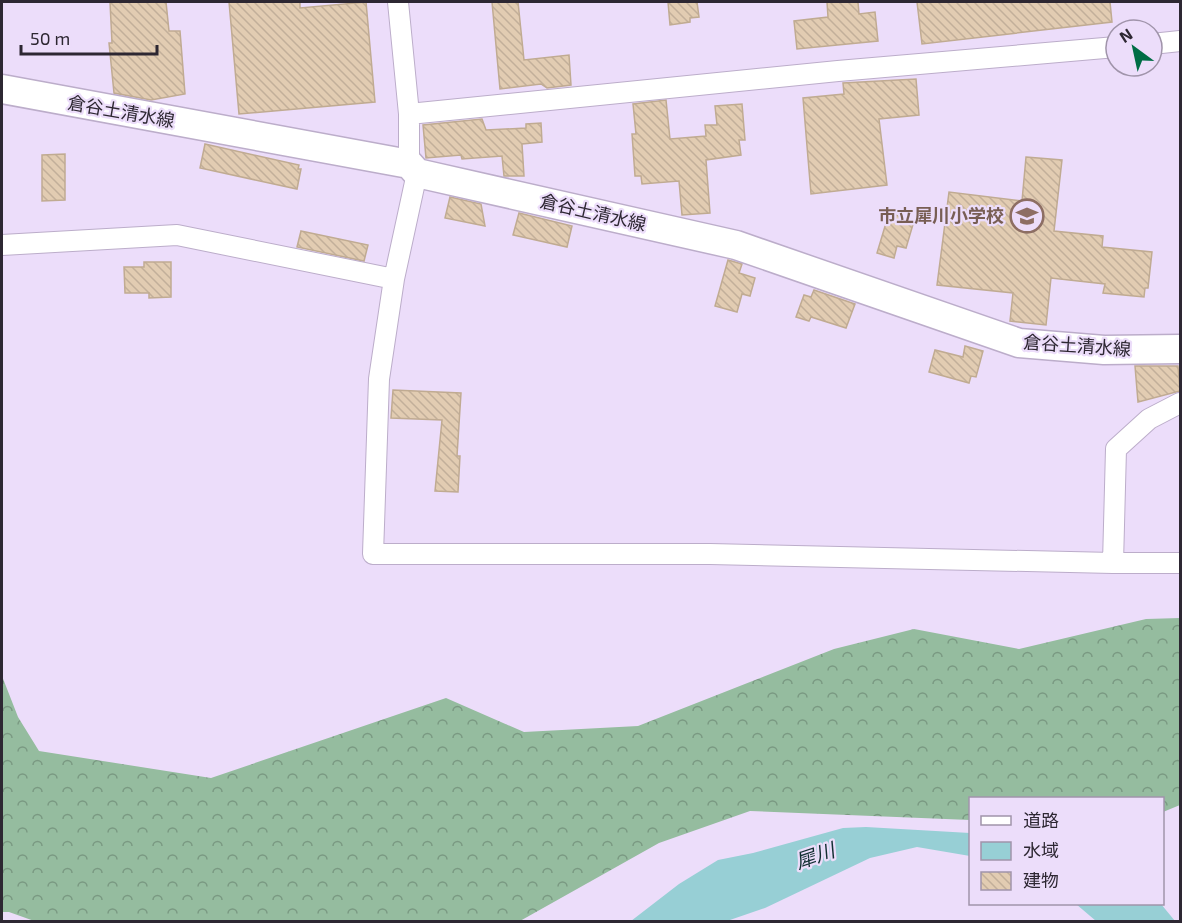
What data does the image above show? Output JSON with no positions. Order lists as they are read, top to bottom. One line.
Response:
{"streets":{"main road":["倉谷土清水線"]},"water":["犀川"],"places":{"school or university":["市立犀川小学校"]},"legend":["道路","水域","建物"],"scale_bar":"50 m","north":"top left"}
